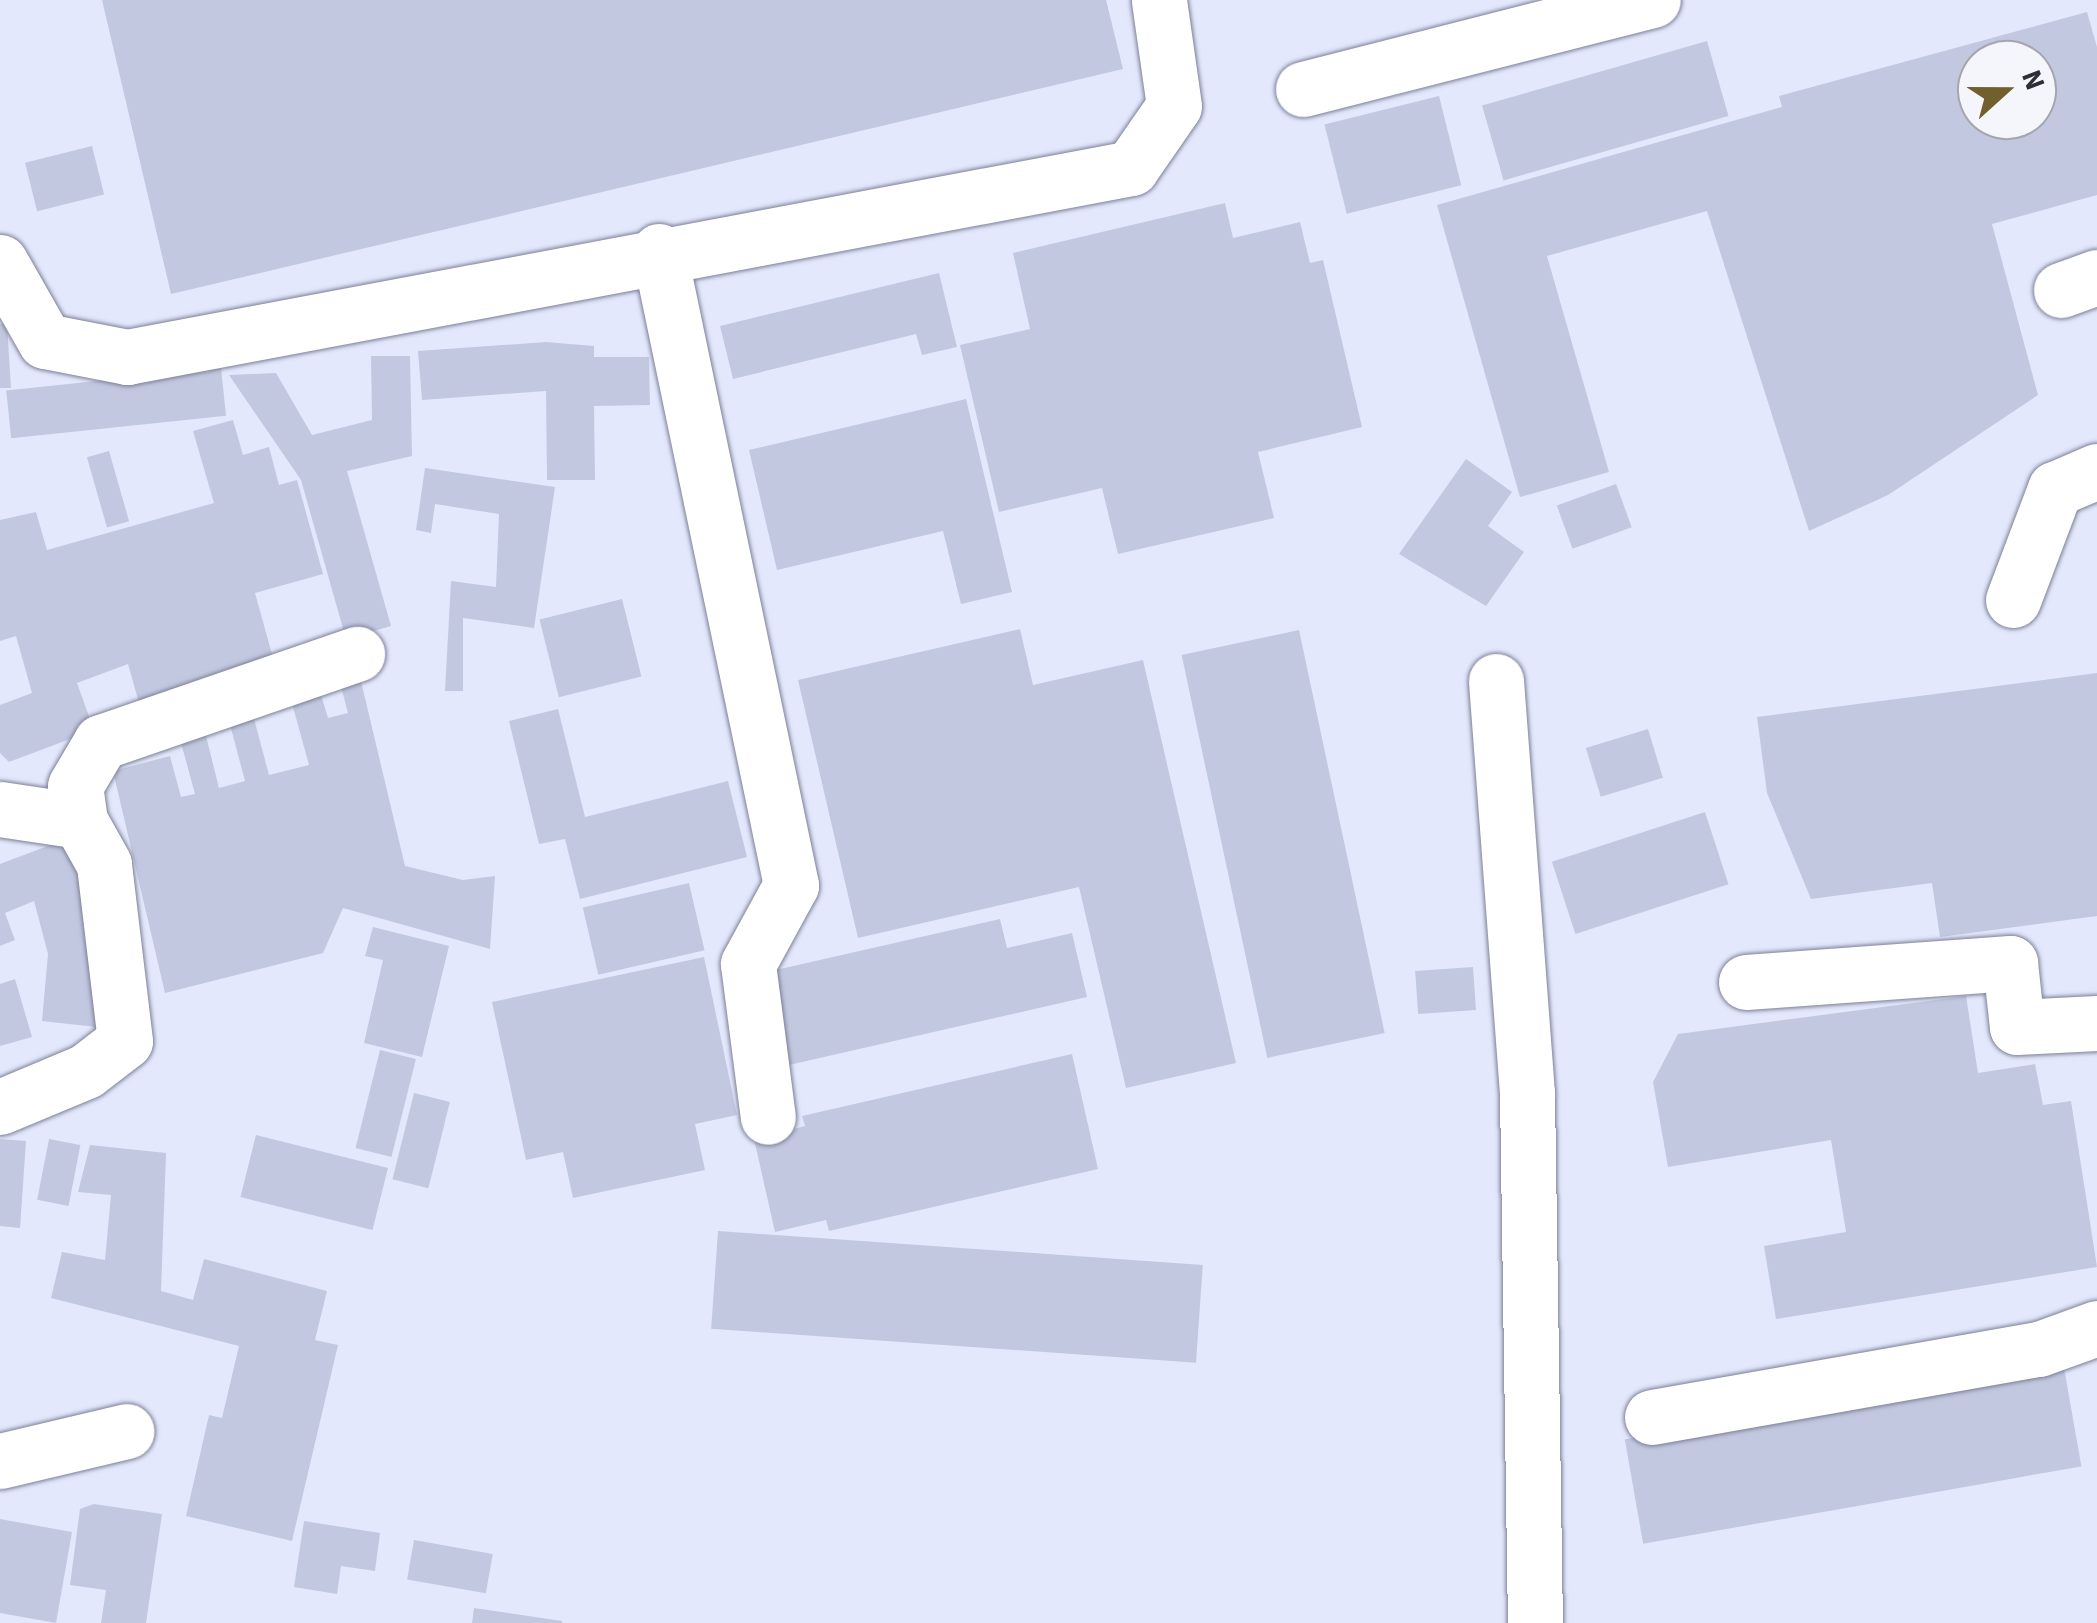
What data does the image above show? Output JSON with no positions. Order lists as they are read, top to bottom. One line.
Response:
{"north":"right"}
